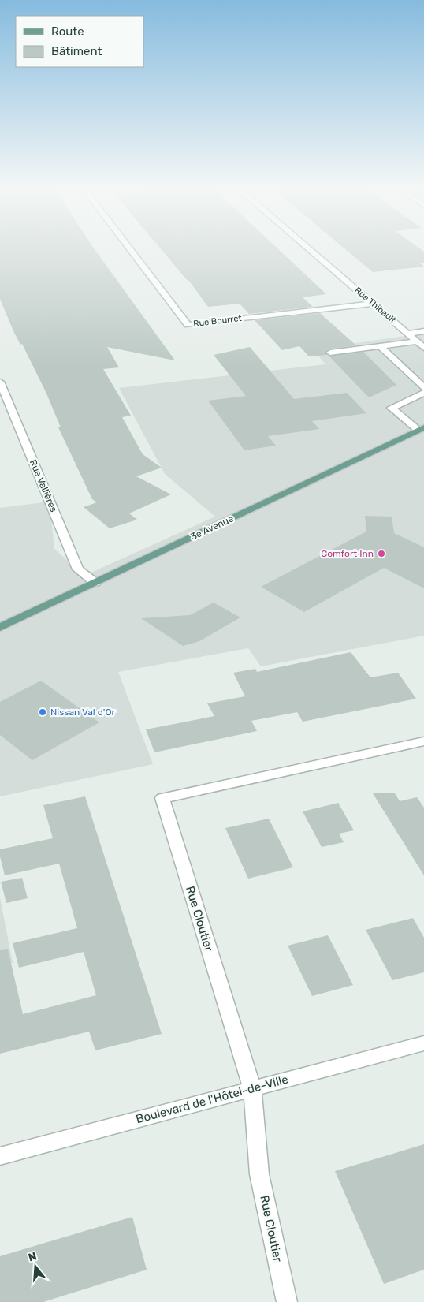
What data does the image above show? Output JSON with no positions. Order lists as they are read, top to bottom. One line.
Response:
{"streets":{"main road":["3e Avenue"],"street":["Rue Thibault","Rue Bourret","Rue Vallières","Rue Cloutier","Boulevard de l'Hôtel-de-Ville"]},"crossings":[["Rue Thibault","Rue Bourret"],["Rue Vallières","3e Avenue"],["Rue Cloutier","Boulevard de l'Hôtel-de-Ville"]],"places":["Comfort Inn","Nissan Val d'Or"],"legend":["Route","Bâtiment"],"north":"top"}
